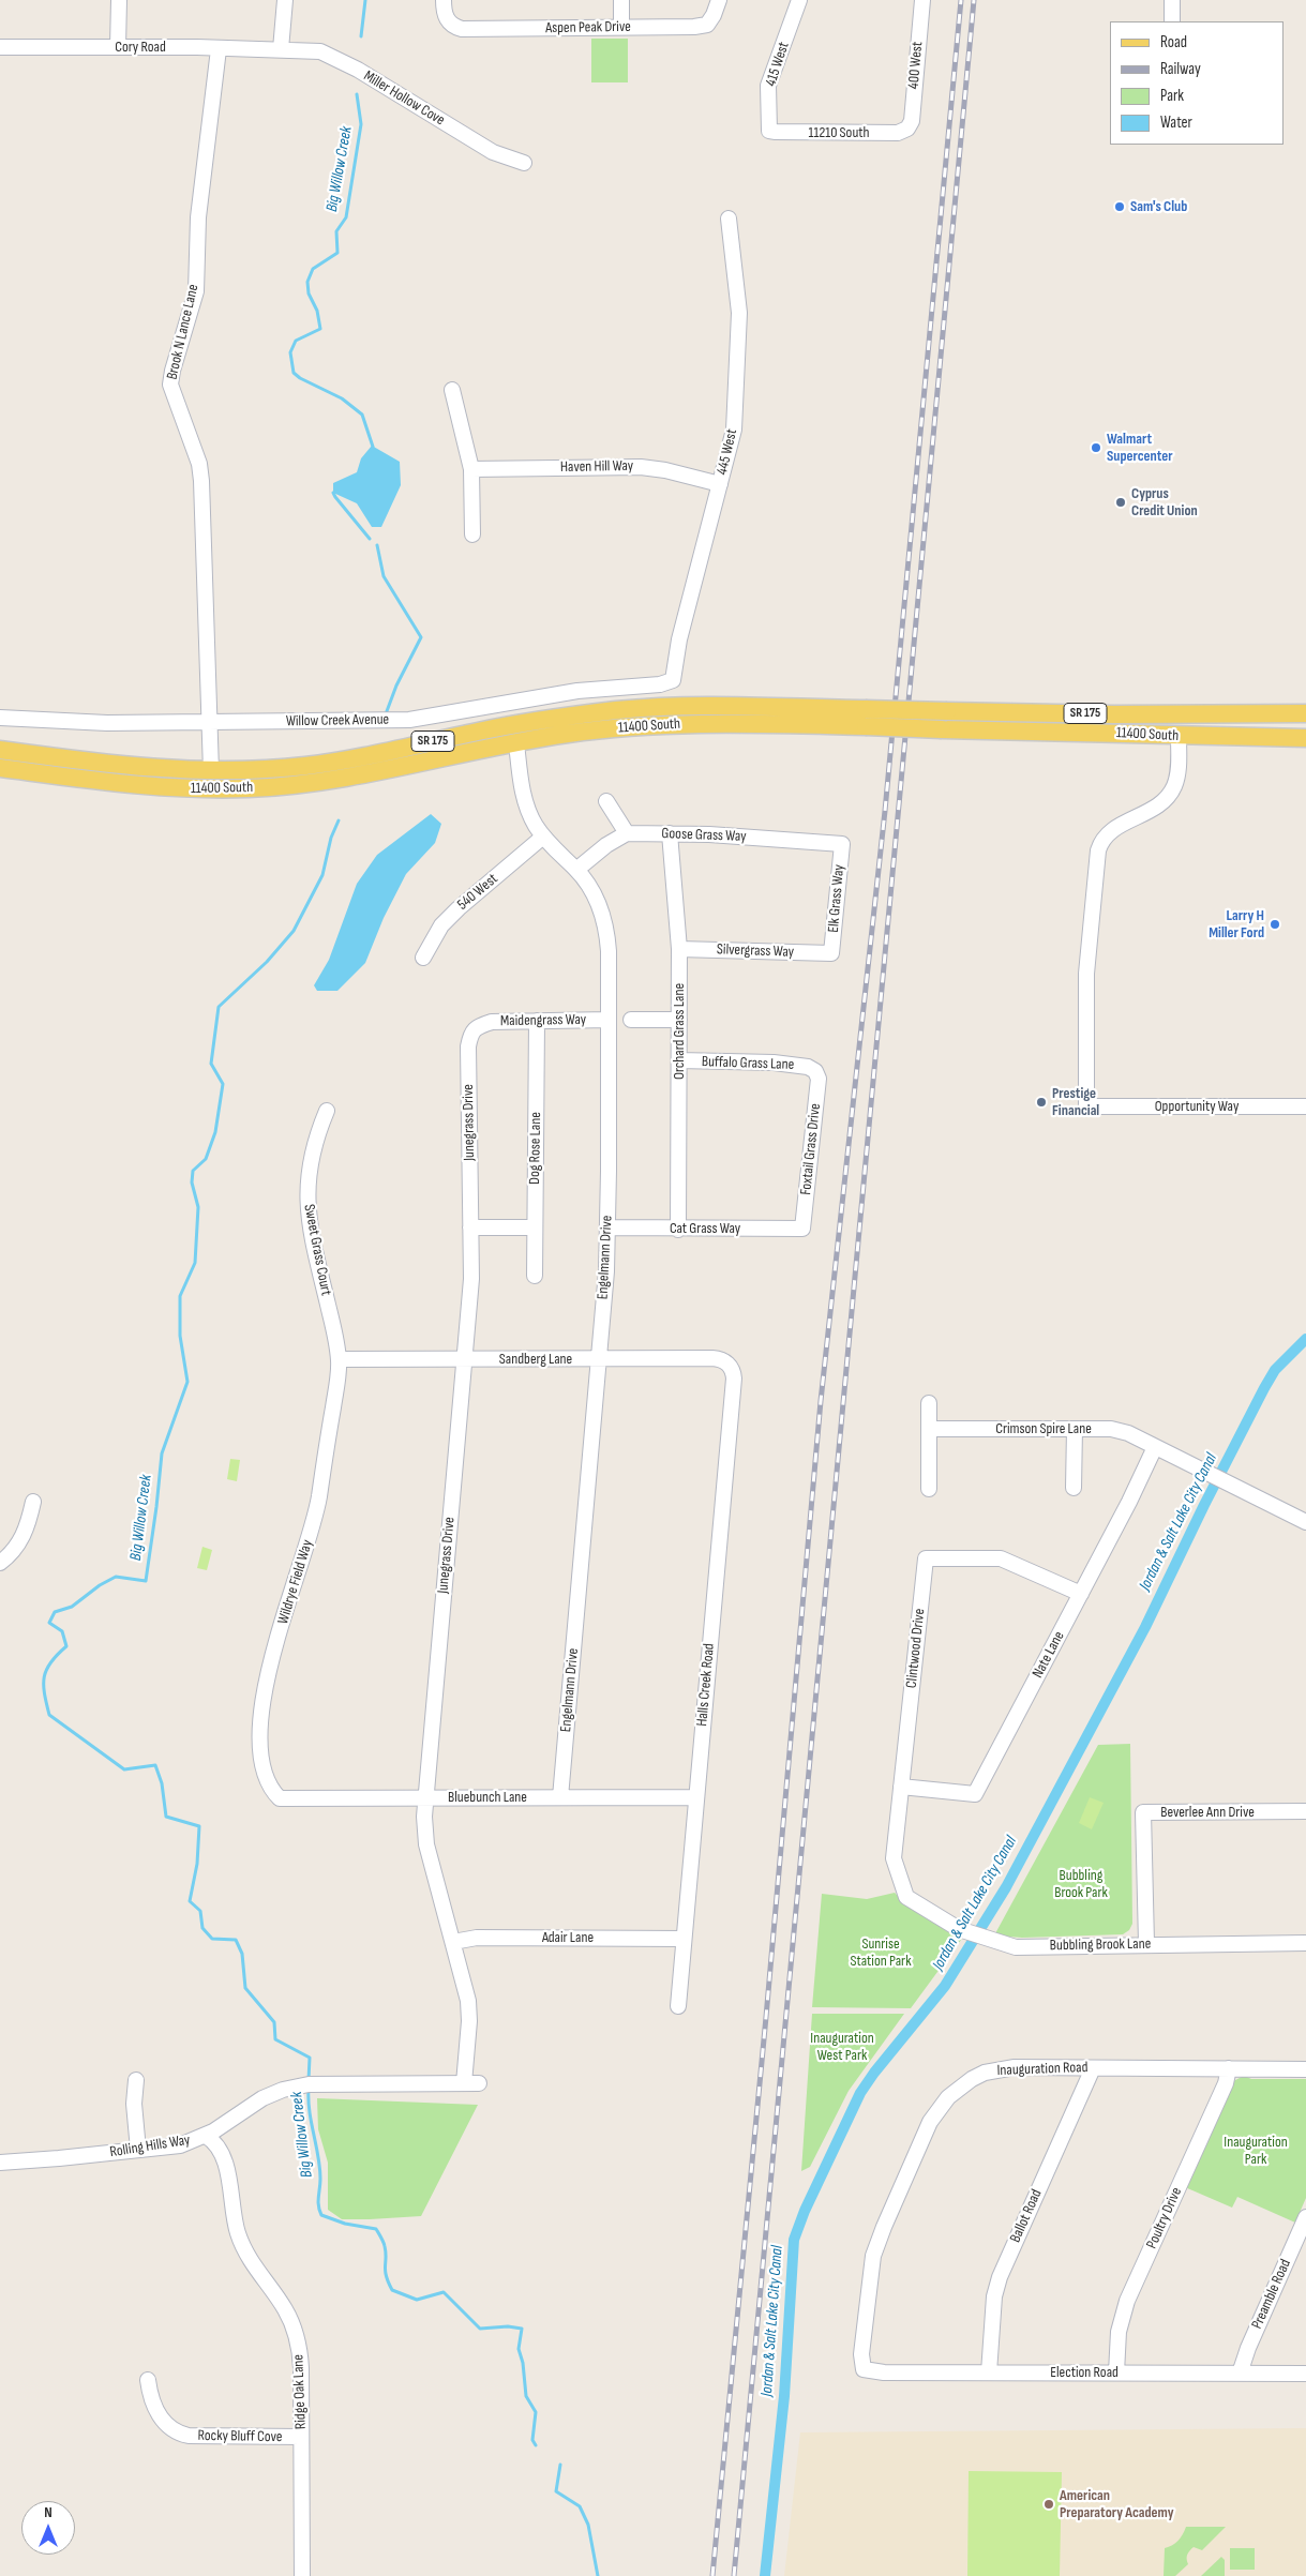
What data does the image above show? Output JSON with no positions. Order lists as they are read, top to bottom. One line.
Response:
{"streets":{"main road":["SR 175","11400 South"],"street":["Aspen Peak Drive","Cory Road","415 West","400 West","Miller Hollow Cove","11210 South","Brook N Lance Lane","445 West","Haven Hill Way","Willow Creek Avenue","Goose Grass Way","540 West","Elk Grass Way","Silvergrass Way","Maidengrass Way","Orchard Grass Lane","Buffalo Grass Lane","Opportunity Way","Junegrass Drive","Dog Rose Lane","Foxtail Grass Drive","Cat Grass Way","Sweet Grass Court","Engelmann Drive","Sandberg Lane","Crimson Spire Lane","Wildrye Field Way","Clintwood Drive","Nate Lane","Halls Creek Road","Bluebunch Lane","Beverlee Ann Drive","Adair Lane","Bubbling Brook Lane","Inauguration Road","Rolling Hills Way","Ballot Road","Poultry Drive","Preamble Road","Election Road","Ridge Oak Lane","Rocky Bluff Cove"]},"crossings":[["Cory Road","Miller Hollow Cove"],["Cory Road","Brook N Lance Lane"],["415 West","11210 South"],["400 West","11210 South"],["Brook N Lance Lane","Willow Creek Avenue"],["Brook N Lance Lane","11400 South"],["445 West","Haven Hill Way"],["445 West","Willow Creek Avenue"],["11400 South","Opportunity Way"],["11400 South","Engelmann Drive"],["Goose Grass Way","Elk Grass Way"],["Goose Grass Way","Orchard Grass Lane"],["540 West","Engelmann Drive"],["Elk Grass Way","Silvergrass Way"],["Silvergrass Way","Orchard Grass Lane"],["Maidengrass Way","Junegrass Drive"],["Maidengrass Way","Dog Rose Lane"],["Maidengrass Way","Engelmann Drive"],["Orchard Grass Lane","Buffalo Grass Lane"],["Orchard Grass Lane","Cat Grass Way"],["Buffalo Grass Lane","Foxtail Grass Drive"],["Junegrass Drive","Sandberg Lane"],["Junegrass Drive","Bluebunch Lane"],["Junegrass Drive","Adair Lane"],["Junegrass Drive","Rolling Hills Way"],["Foxtail Grass Drive","Cat Grass Way"],["Cat Grass Way","Engelmann Drive"],["Sweet Grass Court","Sandberg Lane"],["Sweet Grass Court","Wildrye Field Way"],["Engelmann Drive","Sandberg Lane"],["Engelmann Drive","Bluebunch Lane"],["Sandberg Lane","Wildrye Field Way"],["Sandberg Lane","Halls Creek Road"],["Crimson Spire Lane","Nate Lane"],["Wildrye Field Way","Bluebunch Lane"],["Clintwood Drive","Nate Lane"],["Clintwood Drive","Bubbling Brook Lane"],["Halls Creek Road","Bluebunch Lane"],["Halls Creek Road","Adair Lane"],["Beverlee Ann Drive","Bubbling Brook Lane"],["Inauguration Road","Ballot Road"],["Inauguration Road","Poultry Drive"],["Inauguration Road","Election Road"],["Rolling Hills Way","Ridge Oak Lane"],["Ballot Road","Election Road"],["Poultry Drive","Election Road"],["Preamble Road","Election Road"],["Ridge Oak Lane","Rocky Bluff Cove"]],"water":["Big Willow Creek","Jordan & Salt Lake City Canal"],"parks":["Bubbling Brook Park","Sunrise Station Park","Inauguration West Park","Inauguration Park"],"places":["Sam's Club","Walmart Supercenter","Cyprus Credit Union","Larry H Miller Ford","Prestige Financial","American Preparatory Academy"],"legend":["Road","Railway","Park","Water"],"north":"top"}
